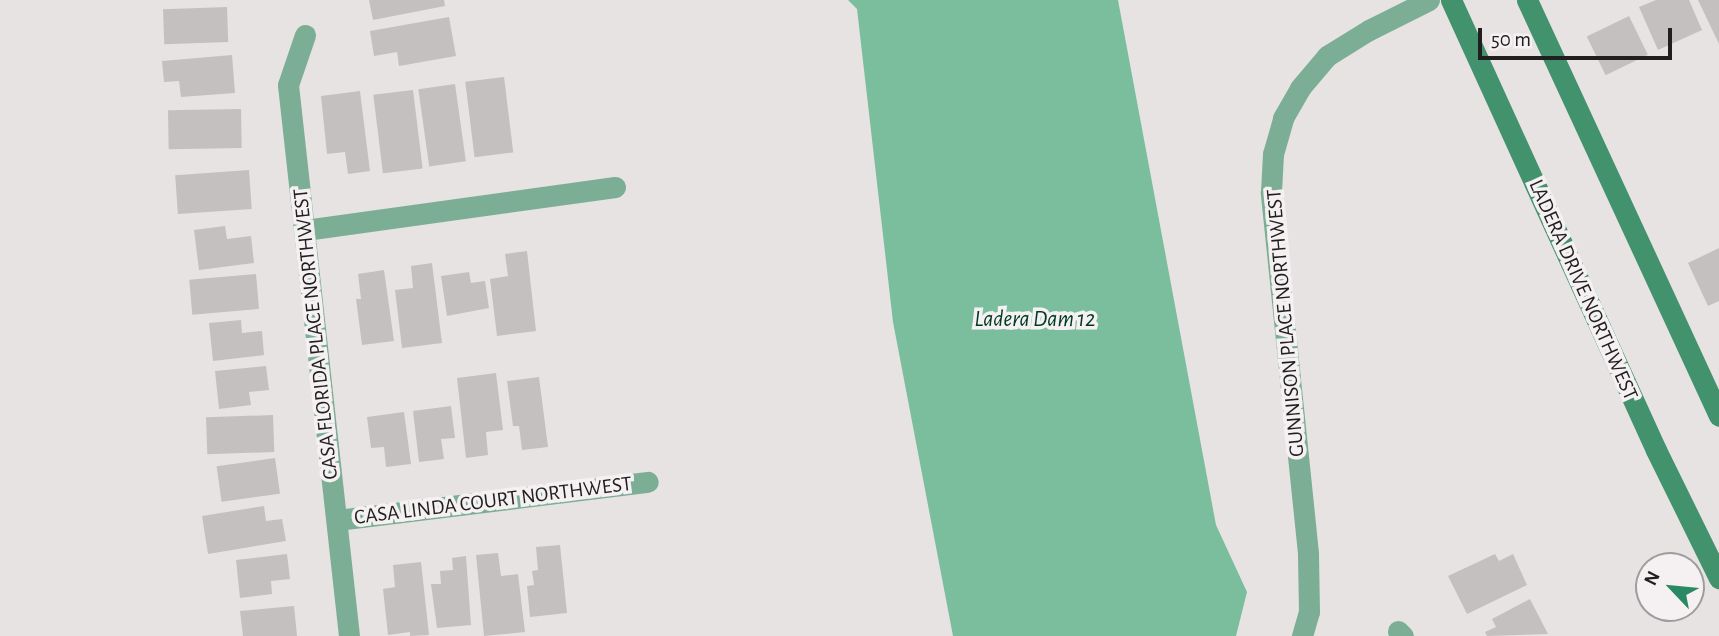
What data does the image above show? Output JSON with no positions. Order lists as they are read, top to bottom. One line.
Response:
{"streets":{"main road":["LADERA DRIVE NORTHWEST"],"street":["GUNNISON PLACE NORTHWEST","CASA FLORIDA PLACE NORTHWEST","CASA LINDA COURT NORTHWEST"]},"crossings":[["CASA FLORIDA PLACE NORTHWEST","CASA LINDA COURT NORTHWEST"]],"water":["Ladera Dam 12"],"scale_bar":"50 m","north":"top left"}
